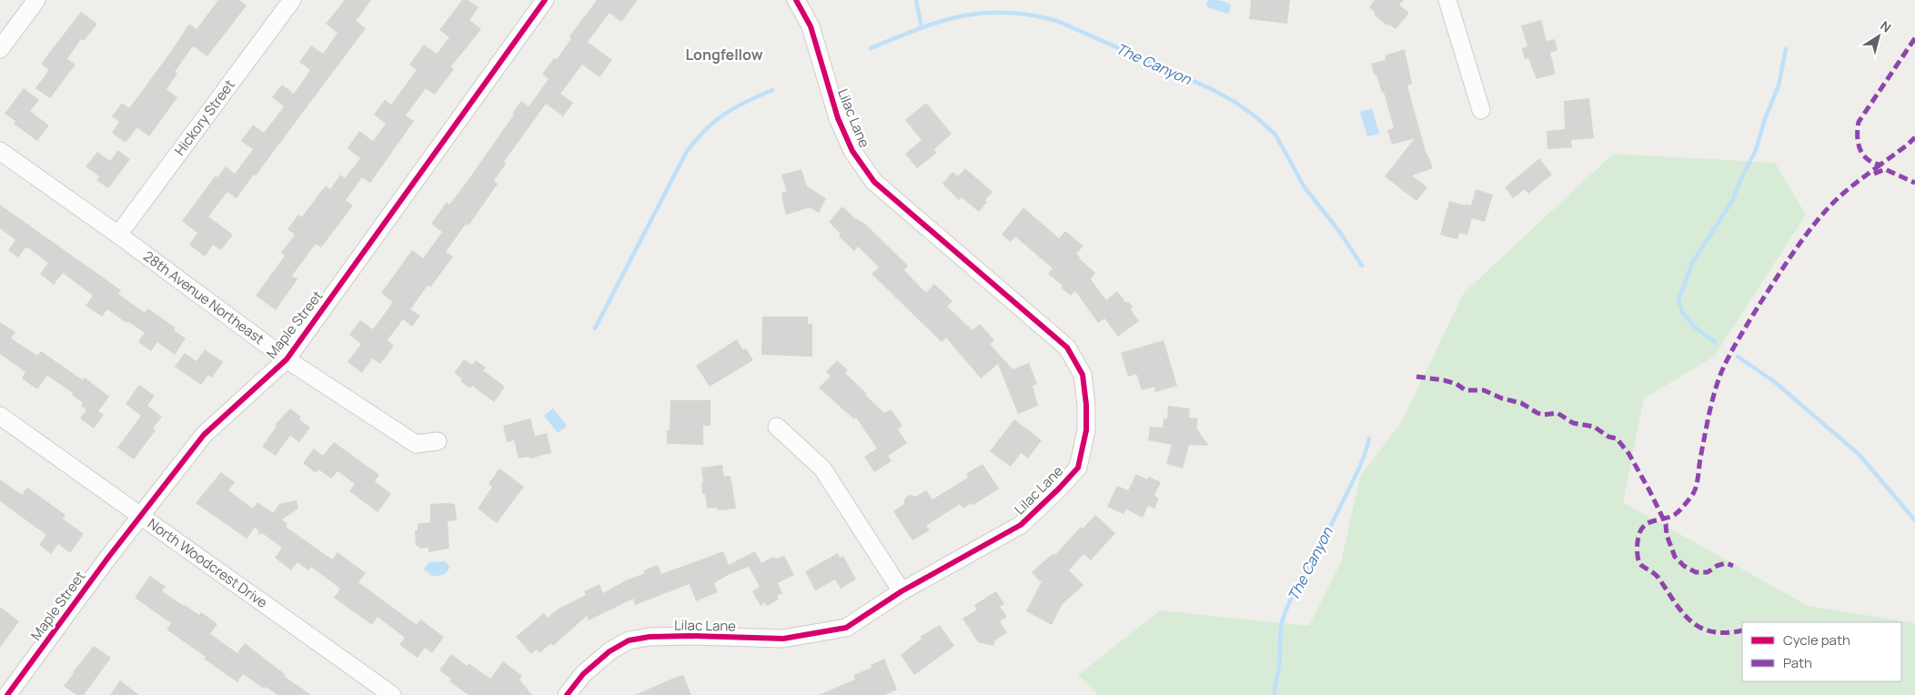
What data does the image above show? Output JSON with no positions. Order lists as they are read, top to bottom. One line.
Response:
{"streets":{"street":["Hickory Street","Lilac Lane","28th Avenue Northeast","Maple Street","North Woodcrest Drive"]},"crossings":[["Hickory Street","28th Avenue Northeast"],["28th Avenue Northeast","Maple Street"],["Maple Street","North Woodcrest Drive"]],"districts":["Longfellow"],"water":["The Canyon"],"legend":["Cycle path","Path"],"north":"top right"}
